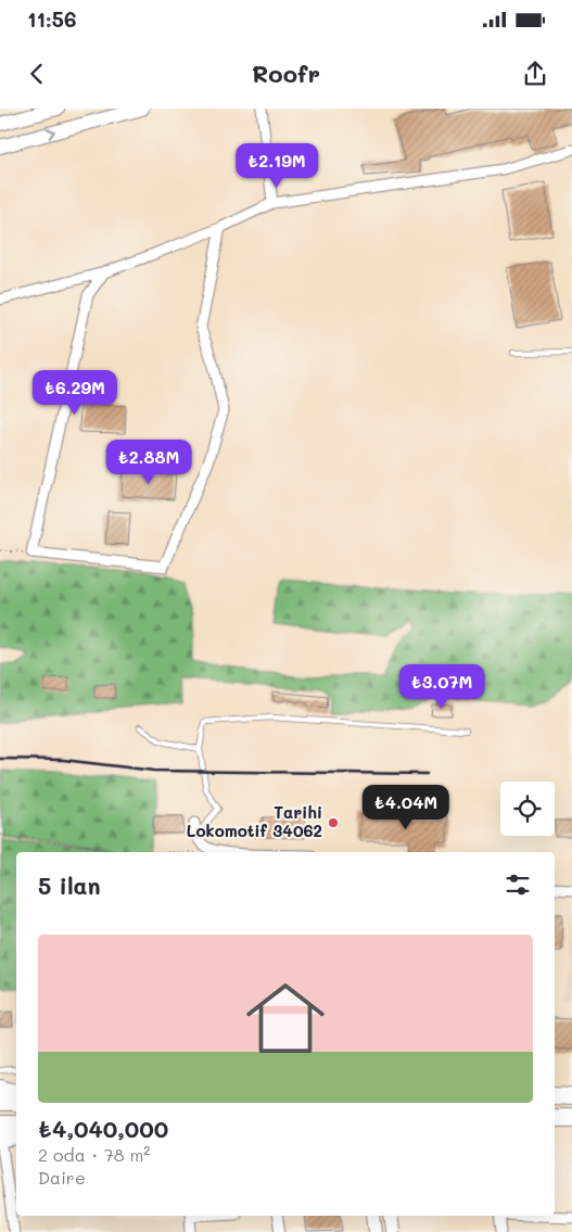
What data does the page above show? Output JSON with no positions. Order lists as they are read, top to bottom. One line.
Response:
{"places":["Tarihi Lokomotif 34062"],"page":{"status":"11:56","header":"Roofr","price":["₺2.19M","₺6.29M","₺2.88M","₺3.07M","₺4.04M"],"heading":"5 ilan","list":[{"name":"₺4,040,000","note":"2 oda · 78 m² · Daire"}]}}
